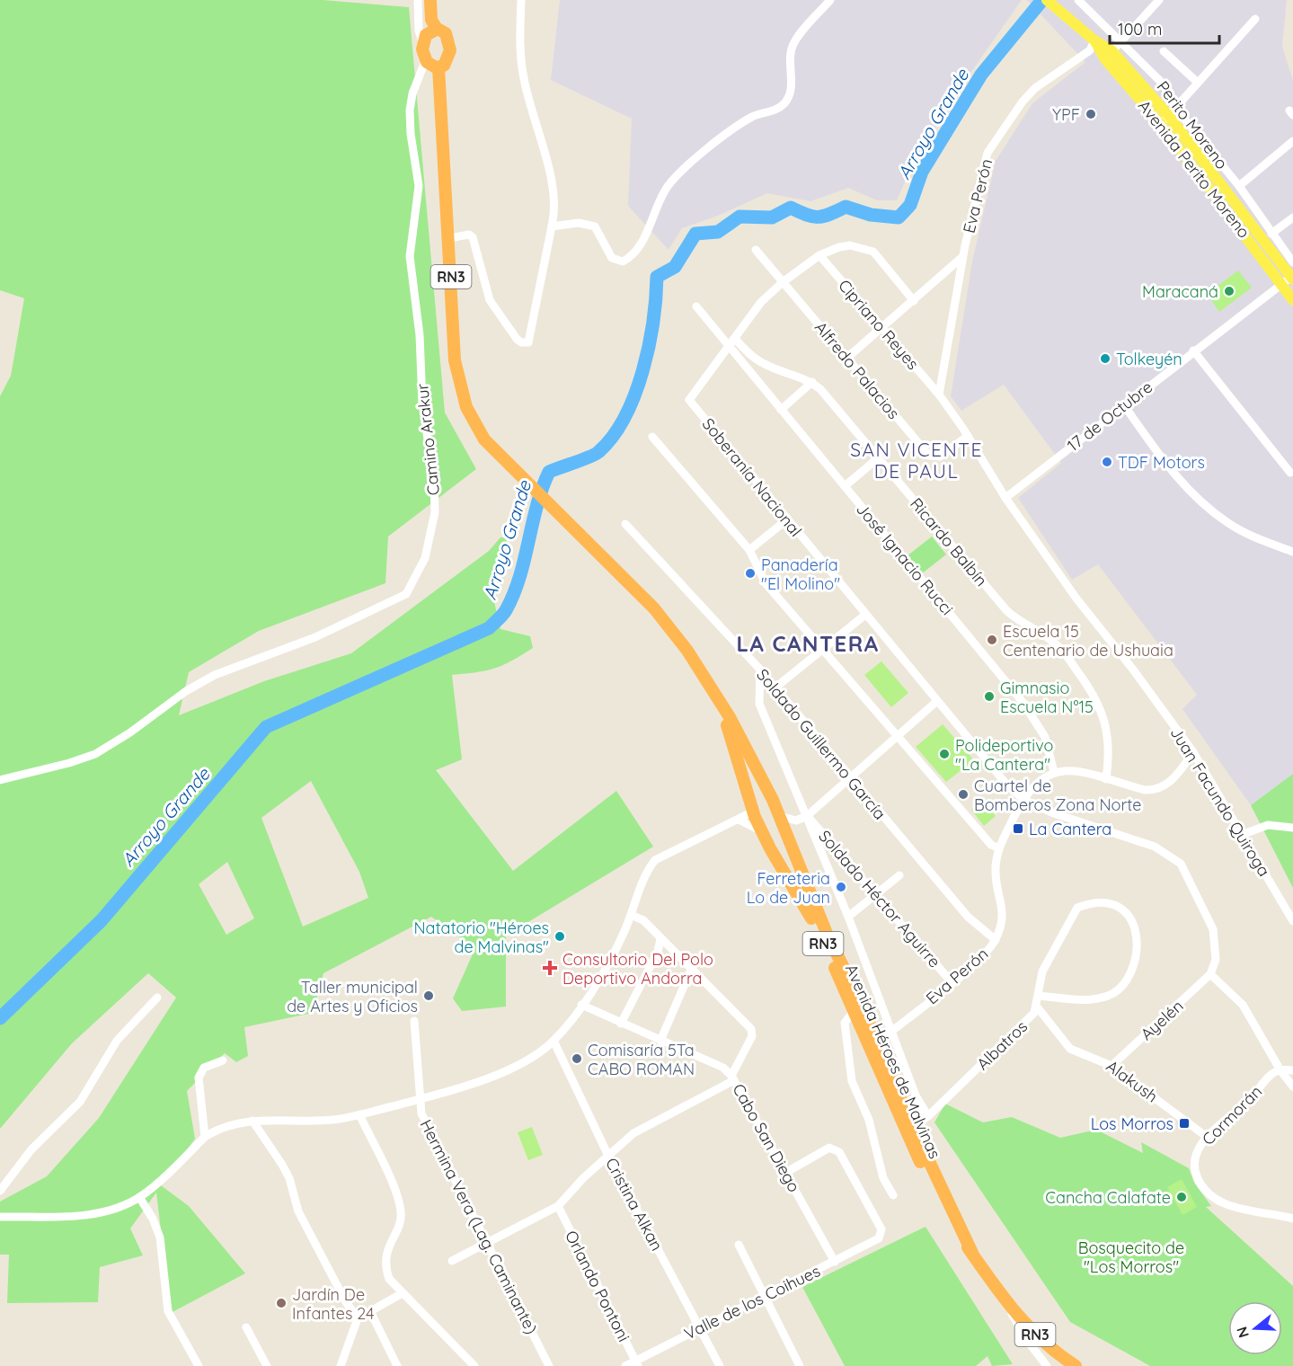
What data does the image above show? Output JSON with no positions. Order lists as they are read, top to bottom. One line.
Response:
{"streets":{"highway":["RN3","Avenida Héroes de Malvinas"],"main road":["Avenida Perito Moreno"],"street":["Perito Moreno","Eva Perón","Cipriano Reyes","Alfredo Palacios","17 de Octubre","Camino Arakur","Soberanía Nacional","Ricardo Balbín","José Ignacio Rucci","Soldado Guillermo García","Juan Facundo Quiroga","Soldado Héctor Aguirre","Ayelén","Albatros","Alakush","Cormorán","Cabo San Diego","Cristina Alkan","Hermina Vera (Lag. Caminante)","Orlando Pontoni","Valle de los Coihues"]},"crossings":[["Perito Moreno","Avenida Perito Moreno"],["Avenida Perito Moreno","Eva Perón"],["Avenida Perito Moreno","17 de Octubre"],["Eva Perón","Cipriano Reyes"],["Eva Perón","Soberanía Nacional"],["Eva Perón","José Ignacio Rucci"],["Eva Perón","Soldado Guillermo García"],["Eva Perón","Juan Facundo Quiroga"],["Eva Perón","Soldado Héctor Aguirre"],["Eva Perón","Avenida Héroes de Malvinas"],["Cipriano Reyes","Juan Facundo Quiroga"],["Alfredo Palacios","Juan Facundo Quiroga"],["17 de Octubre","Juan Facundo Quiroga"],["Camino Arakur","Avenida Héroes de Malvinas"],["Soberanía Nacional","José Ignacio Rucci"],["Soberanía Nacional","Ayelén"],["Ayelén","Alakush"],["Albatros","Avenida Héroes de Malvinas"],["Albatros","Alakush"],["Alakush","Cormorán"],["Cabo San Diego","Valle de los Coihues"],["Cristina Alkan","Valle de los Coihues"],["Orlando Pontoni","Valle de los Coihues"]],"districts":["SAN VICENTE DE PAUL","LA CANTERA"],"water":["Arroyo Grande"],"parks":["Bosquecito de \"Los Morros\""],"places":{"other":["YPF","Maracaná","Tolkeyén","TDF Motors","Panadería \"El Molino\"","Escuela 15 Centenario de Ushuaia","Gimnasio Escuela N°15","Polideportivo \"La Cantera\"","Cuartel de Bomberos Zona Norte","Ferreteria Lo de Juan","Natatorio \"Héroes de Malvinas\"","Taller municipal de Artes y Oficios","Comisaría 5Ta CABO ROMAN","Cancha Calafate","Jardín De Infantes 24"],"transit":["La Cantera","Los Morros"],"health":["Consultorio Del Polo Deportivo Andorra"]},"scale_bar":"100 m","north":"left"}
